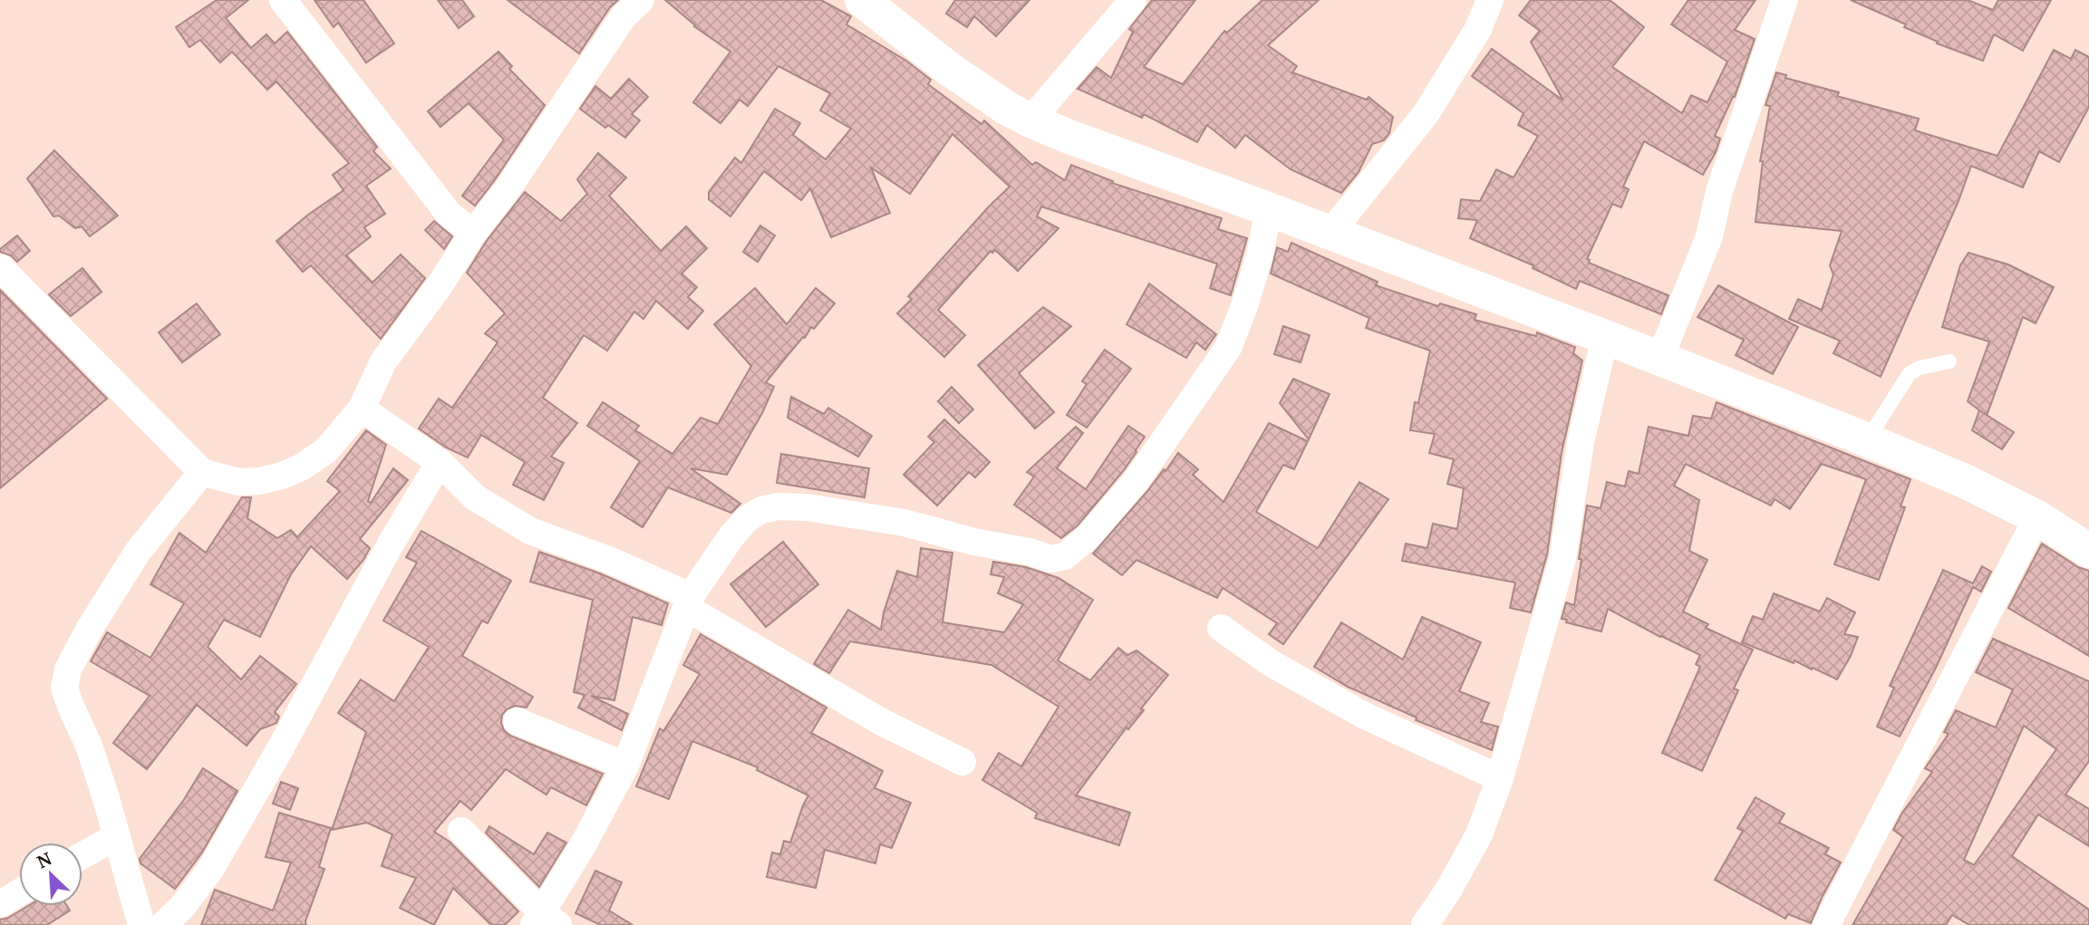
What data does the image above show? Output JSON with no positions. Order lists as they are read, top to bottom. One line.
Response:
{"north":"top left"}
